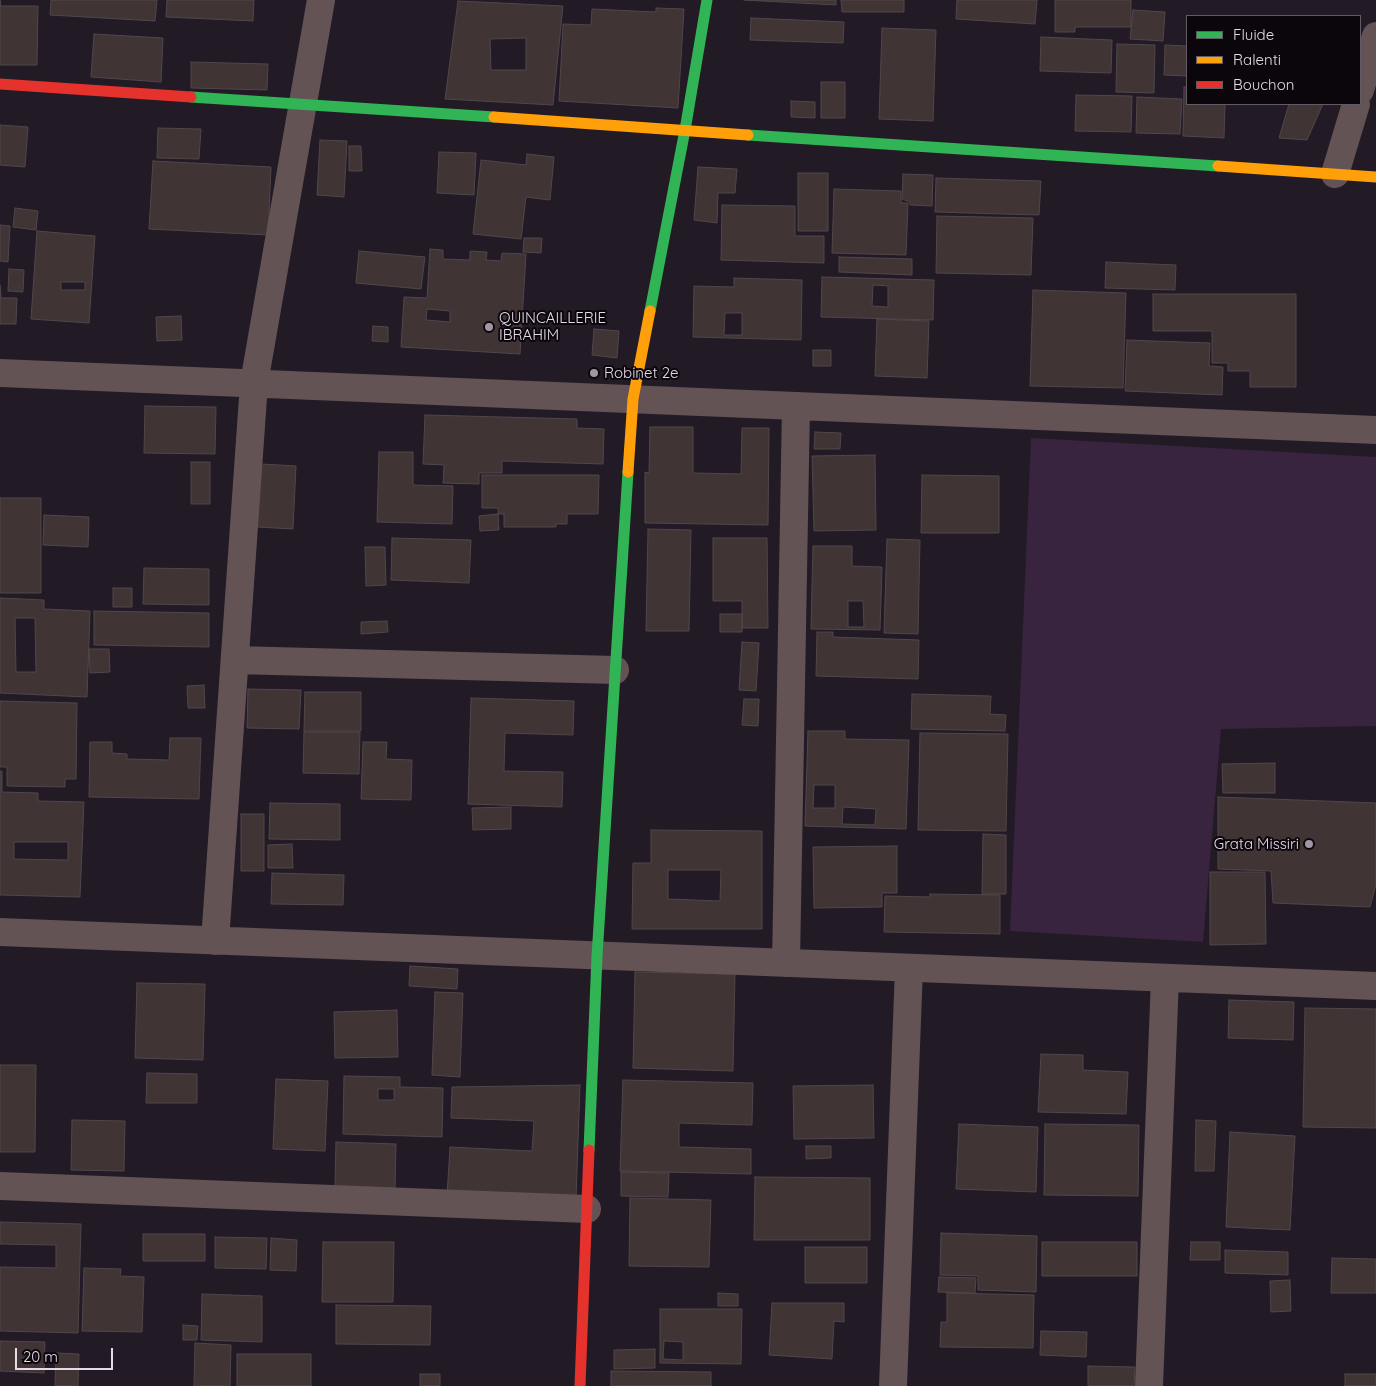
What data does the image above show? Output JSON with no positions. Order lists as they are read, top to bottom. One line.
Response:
{"places":["QUINCAILLERIE IBRAHIM","Robinet 2e","Grata Missiri"],"legend":["Fluide","Ralenti","Bouchon"],"scale_bar":"20 m"}
